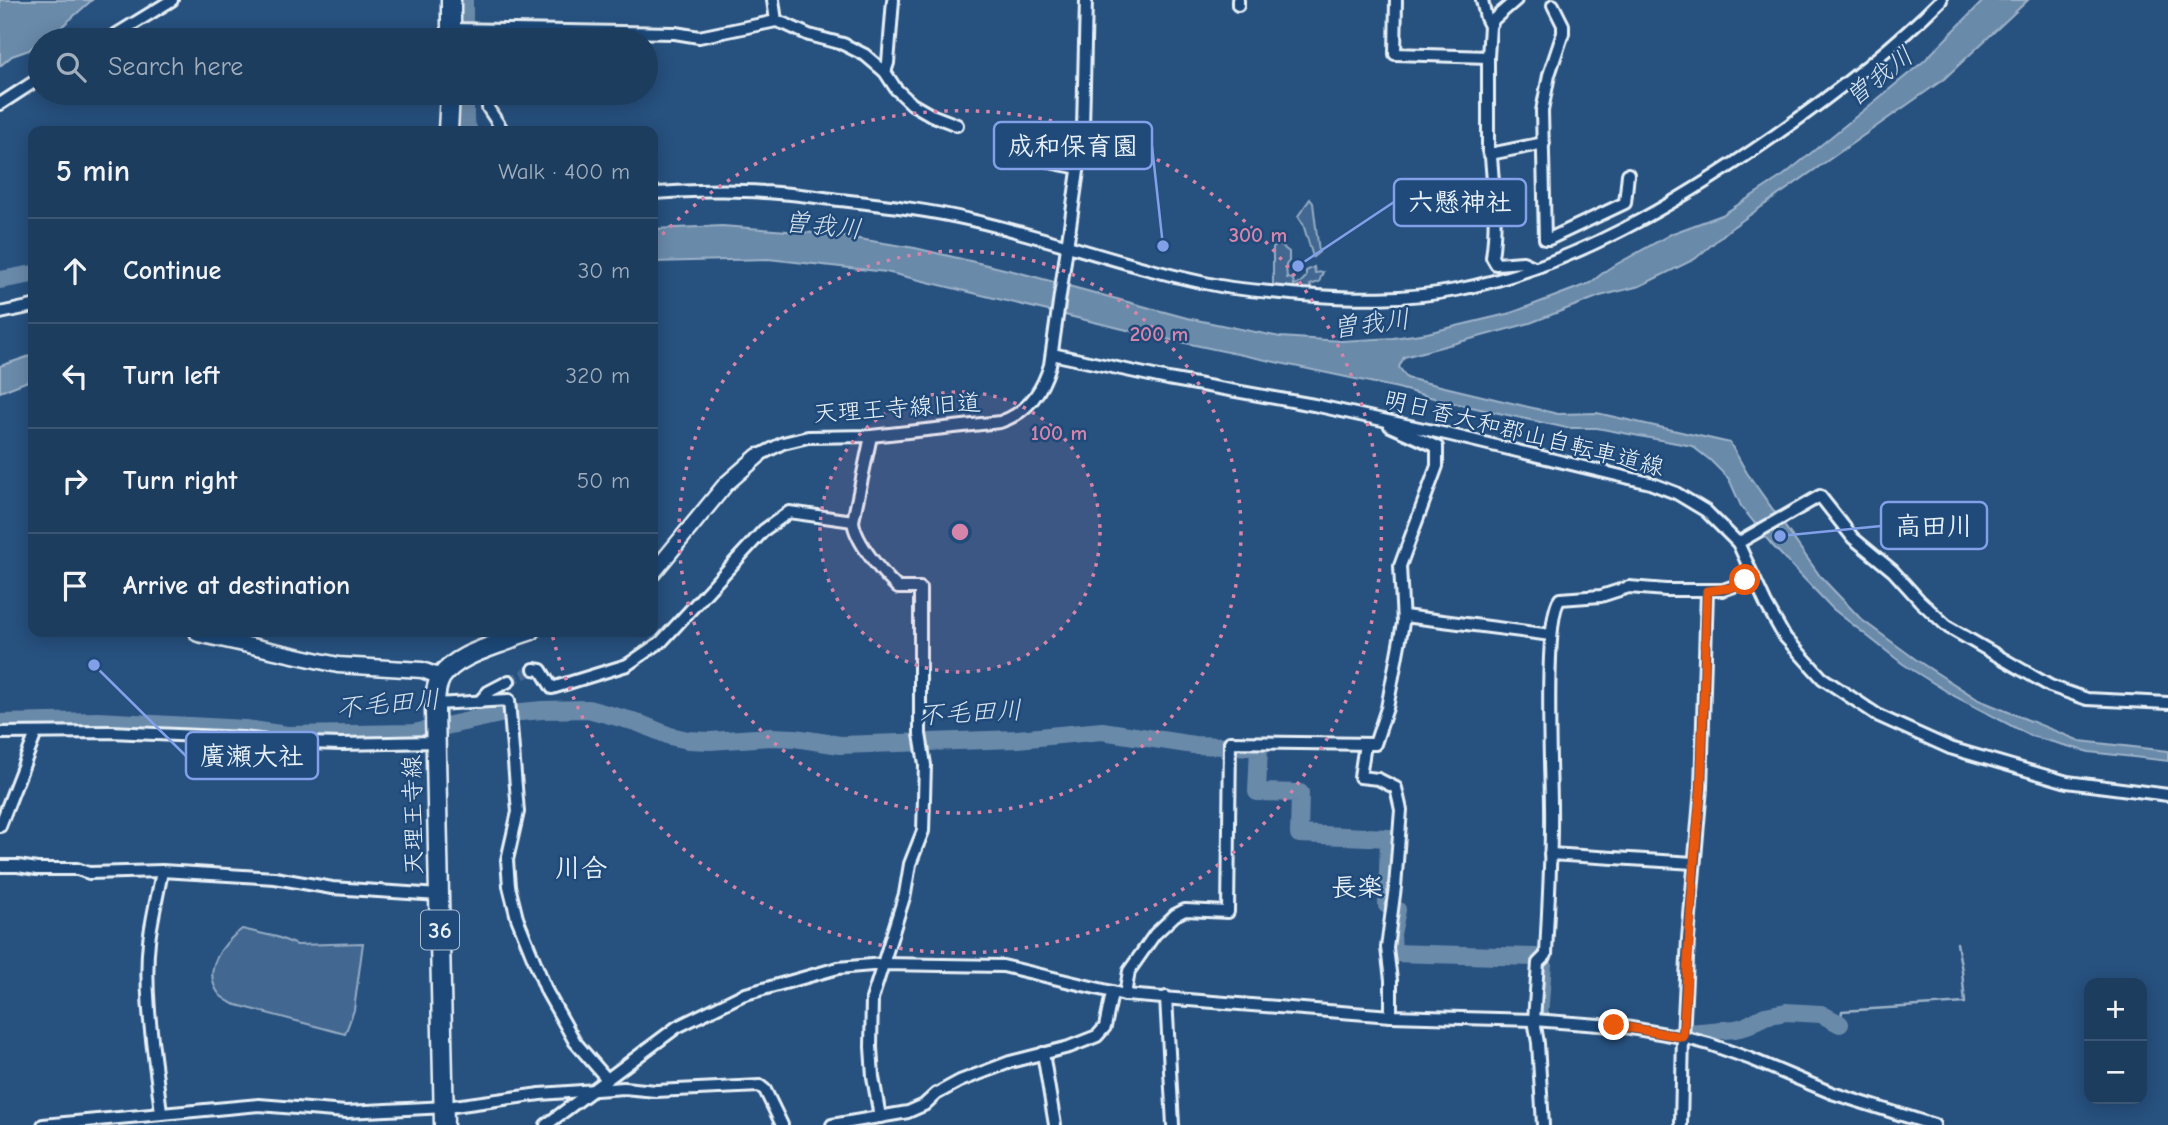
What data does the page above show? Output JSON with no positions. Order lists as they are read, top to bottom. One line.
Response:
{"streets":{"main road":["天理王寺線","36"],"street":["天理王寺線旧道","明日香大和郡山自転車道線"]},"crossings":[["天理王寺線旧道","明日香大和郡山自転車道線"]],"districts":["川合","長楽"],"water":["曽我川","不毛田川"],"places":["成和保育園","六懸神社","高田川","廣瀬大社"],"page":{"search":"Search here","heading":["5 min","Walk · 400 m"],"list":[["Continue","30 m"],["Turn left","320 m"],["Turn right","50 m"],"Arrive at destination"],"map_buttons":["+","−"]},"rings":["300 m","200 m","100 m"]}
